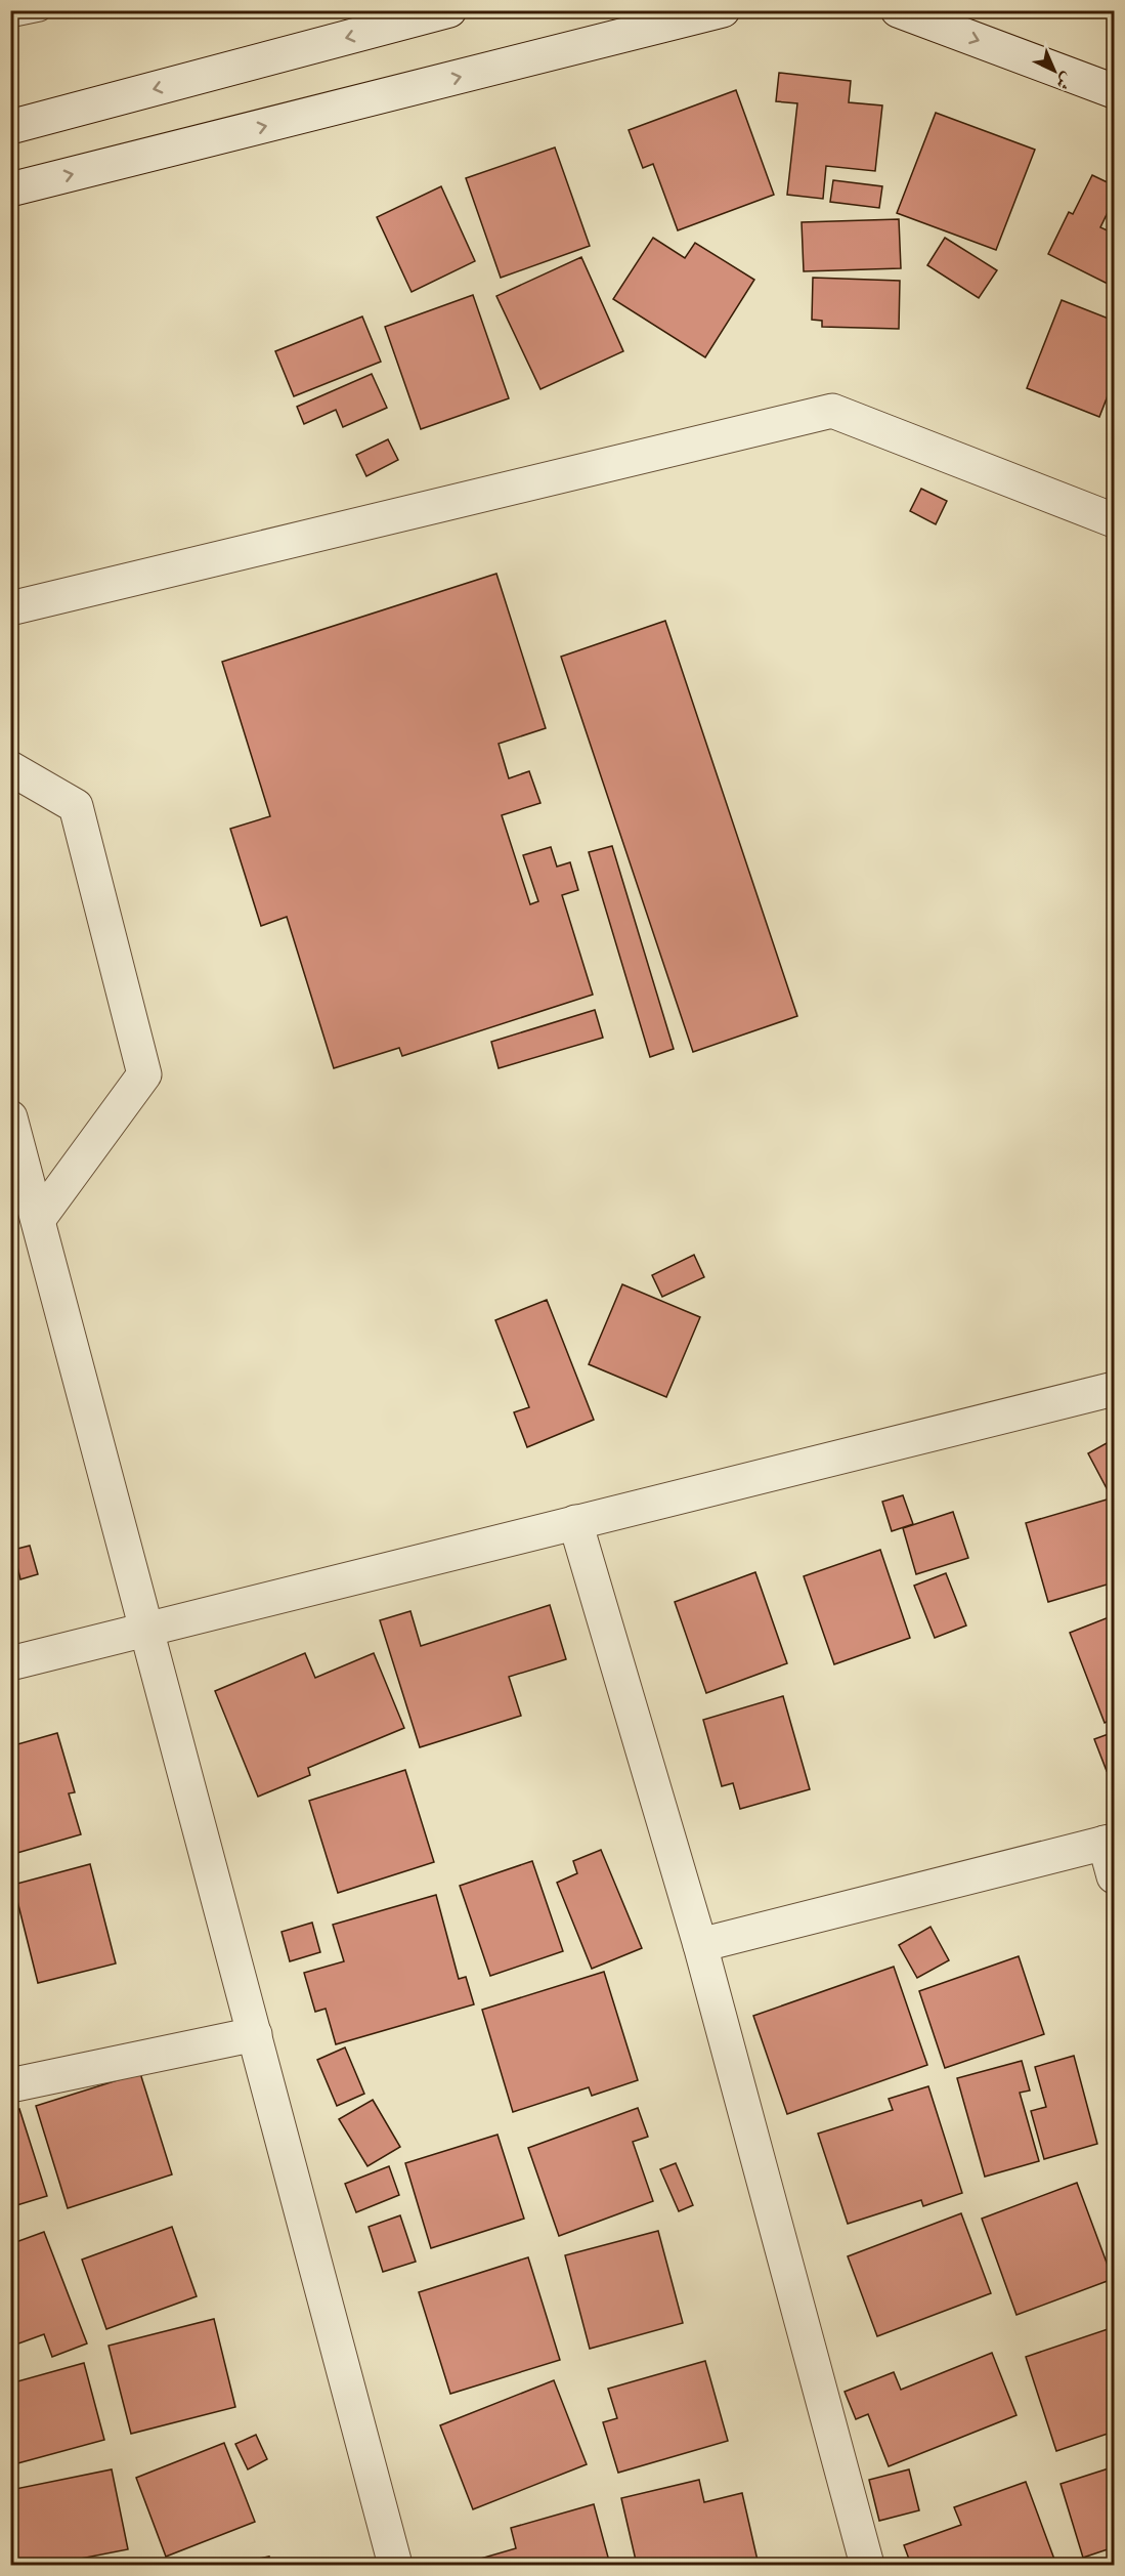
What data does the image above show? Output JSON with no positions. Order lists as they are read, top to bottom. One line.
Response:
{"north":"bottom right"}
